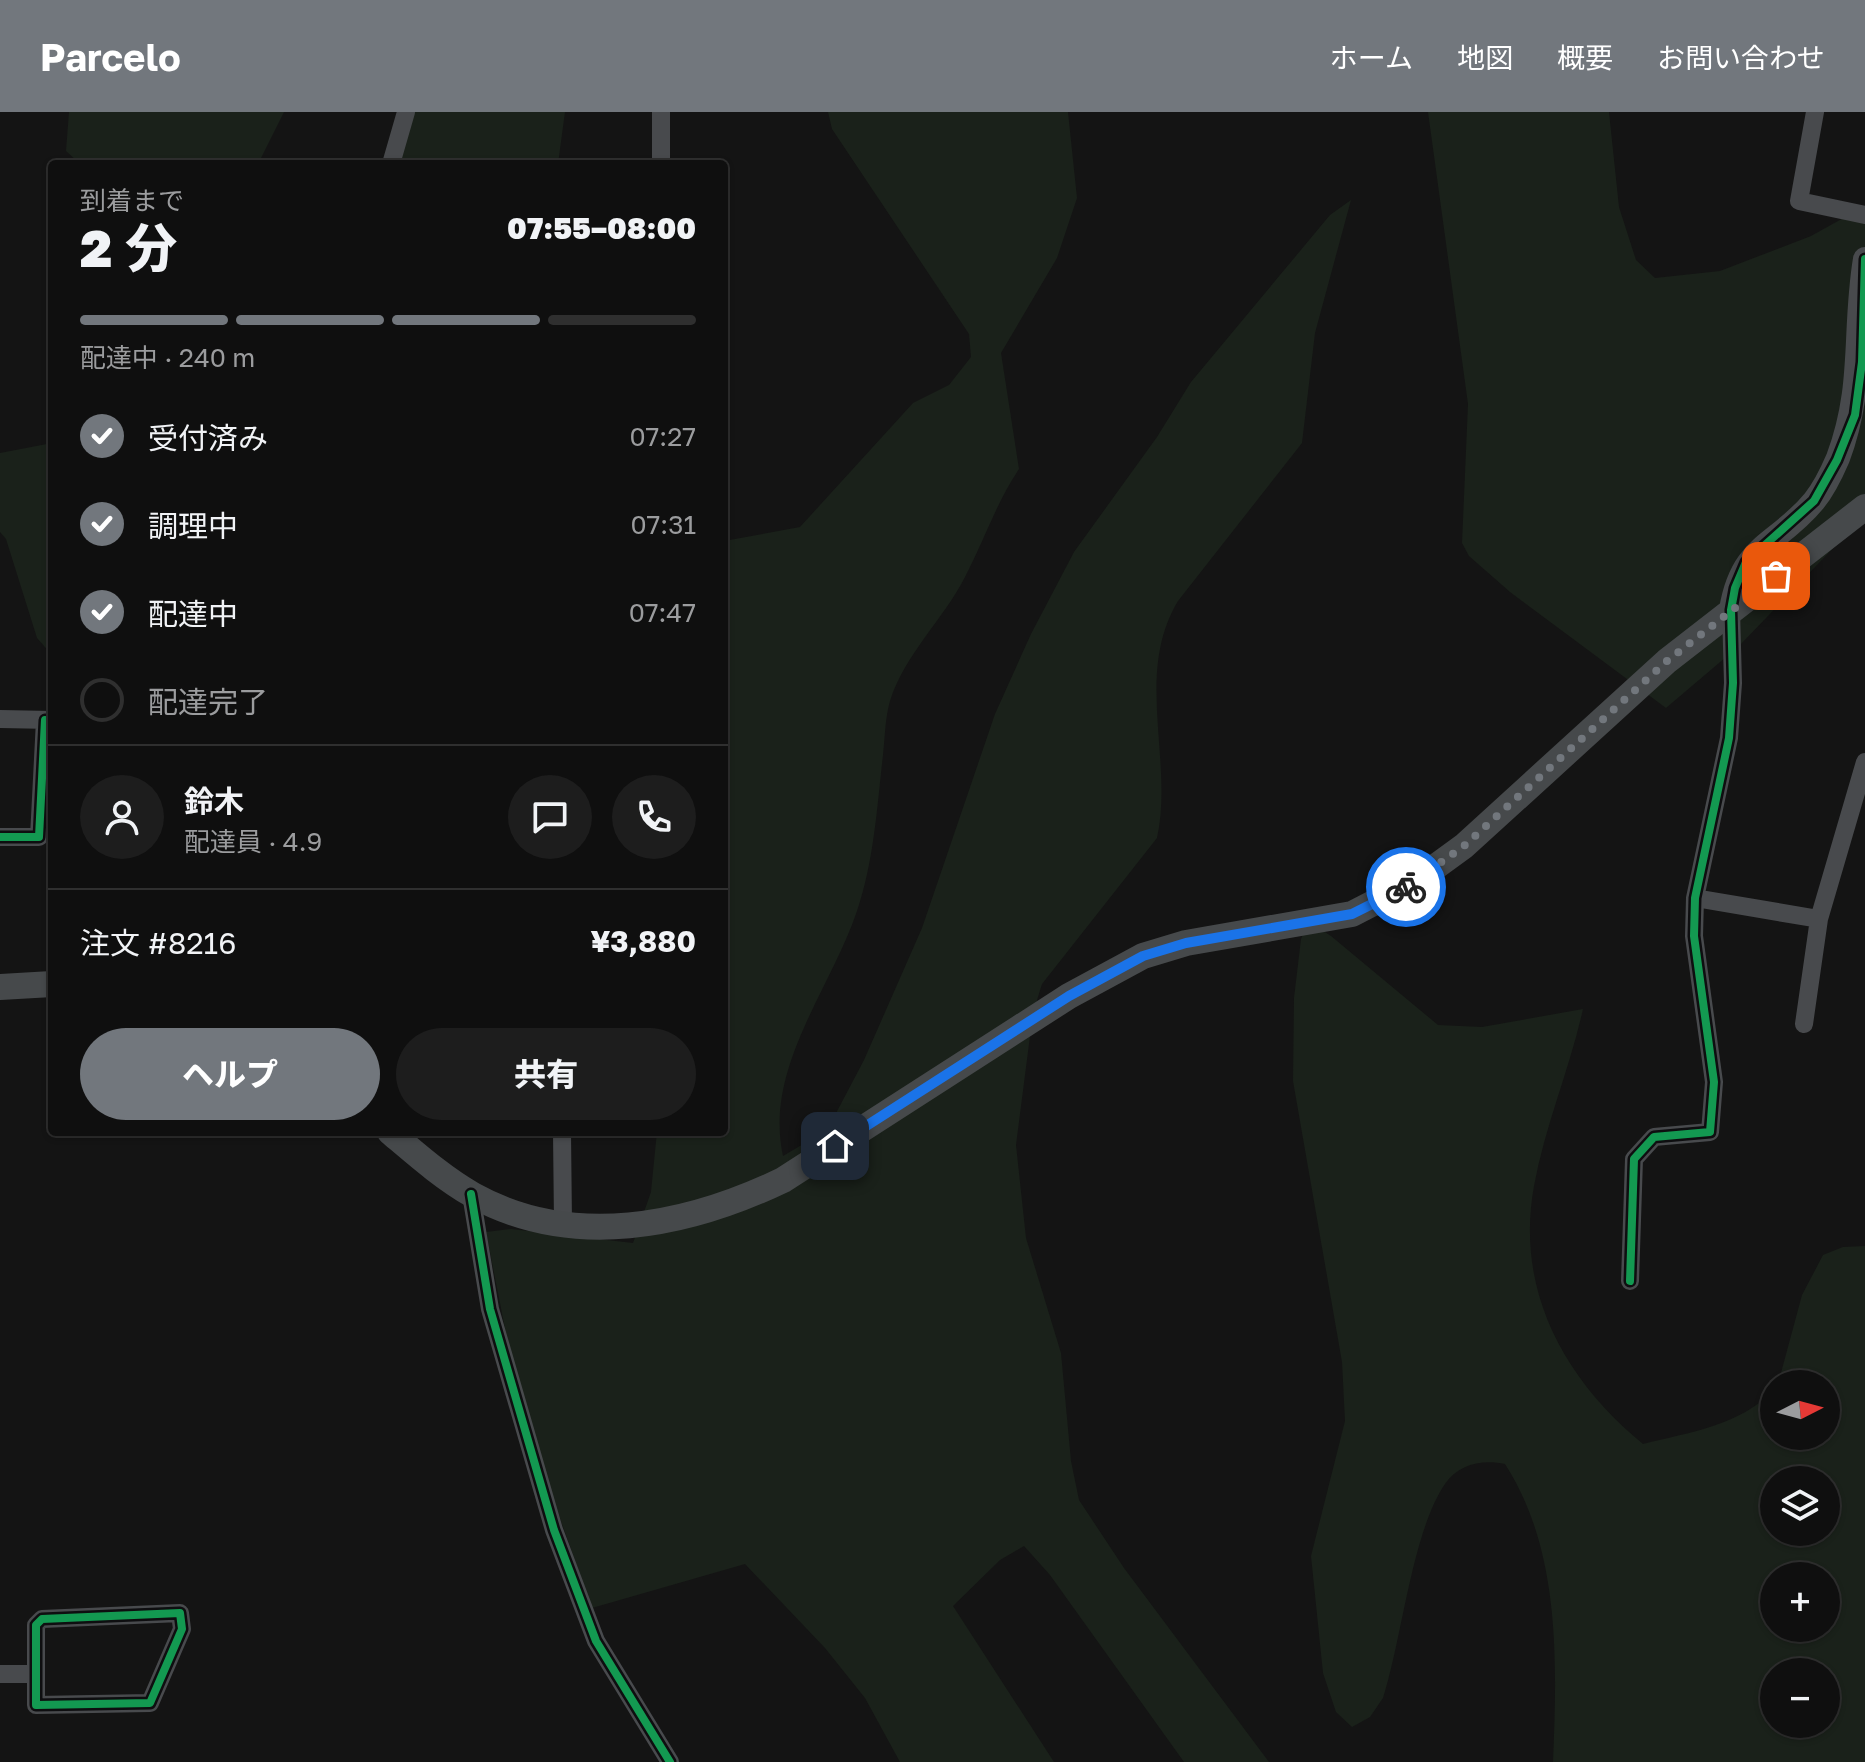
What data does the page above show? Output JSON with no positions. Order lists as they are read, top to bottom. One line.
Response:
{"north":"right","page":{"header":"Parcelo","nav":["ホーム","地図","概要","お問い合わせ"],"heading":["2 分","到着まで","07:55–08:00"],"panel":["鈴木","配達員 · 4.9","注文 #8216","¥3,880"],"bar":"配達中 · 240 m","list":[["受付済み","07:27"],["調理中","07:31"],["配達中","07:47"],"配達完了"],"buttons":["ヘルプ","共有"],"map_buttons":["+","−"]}}
